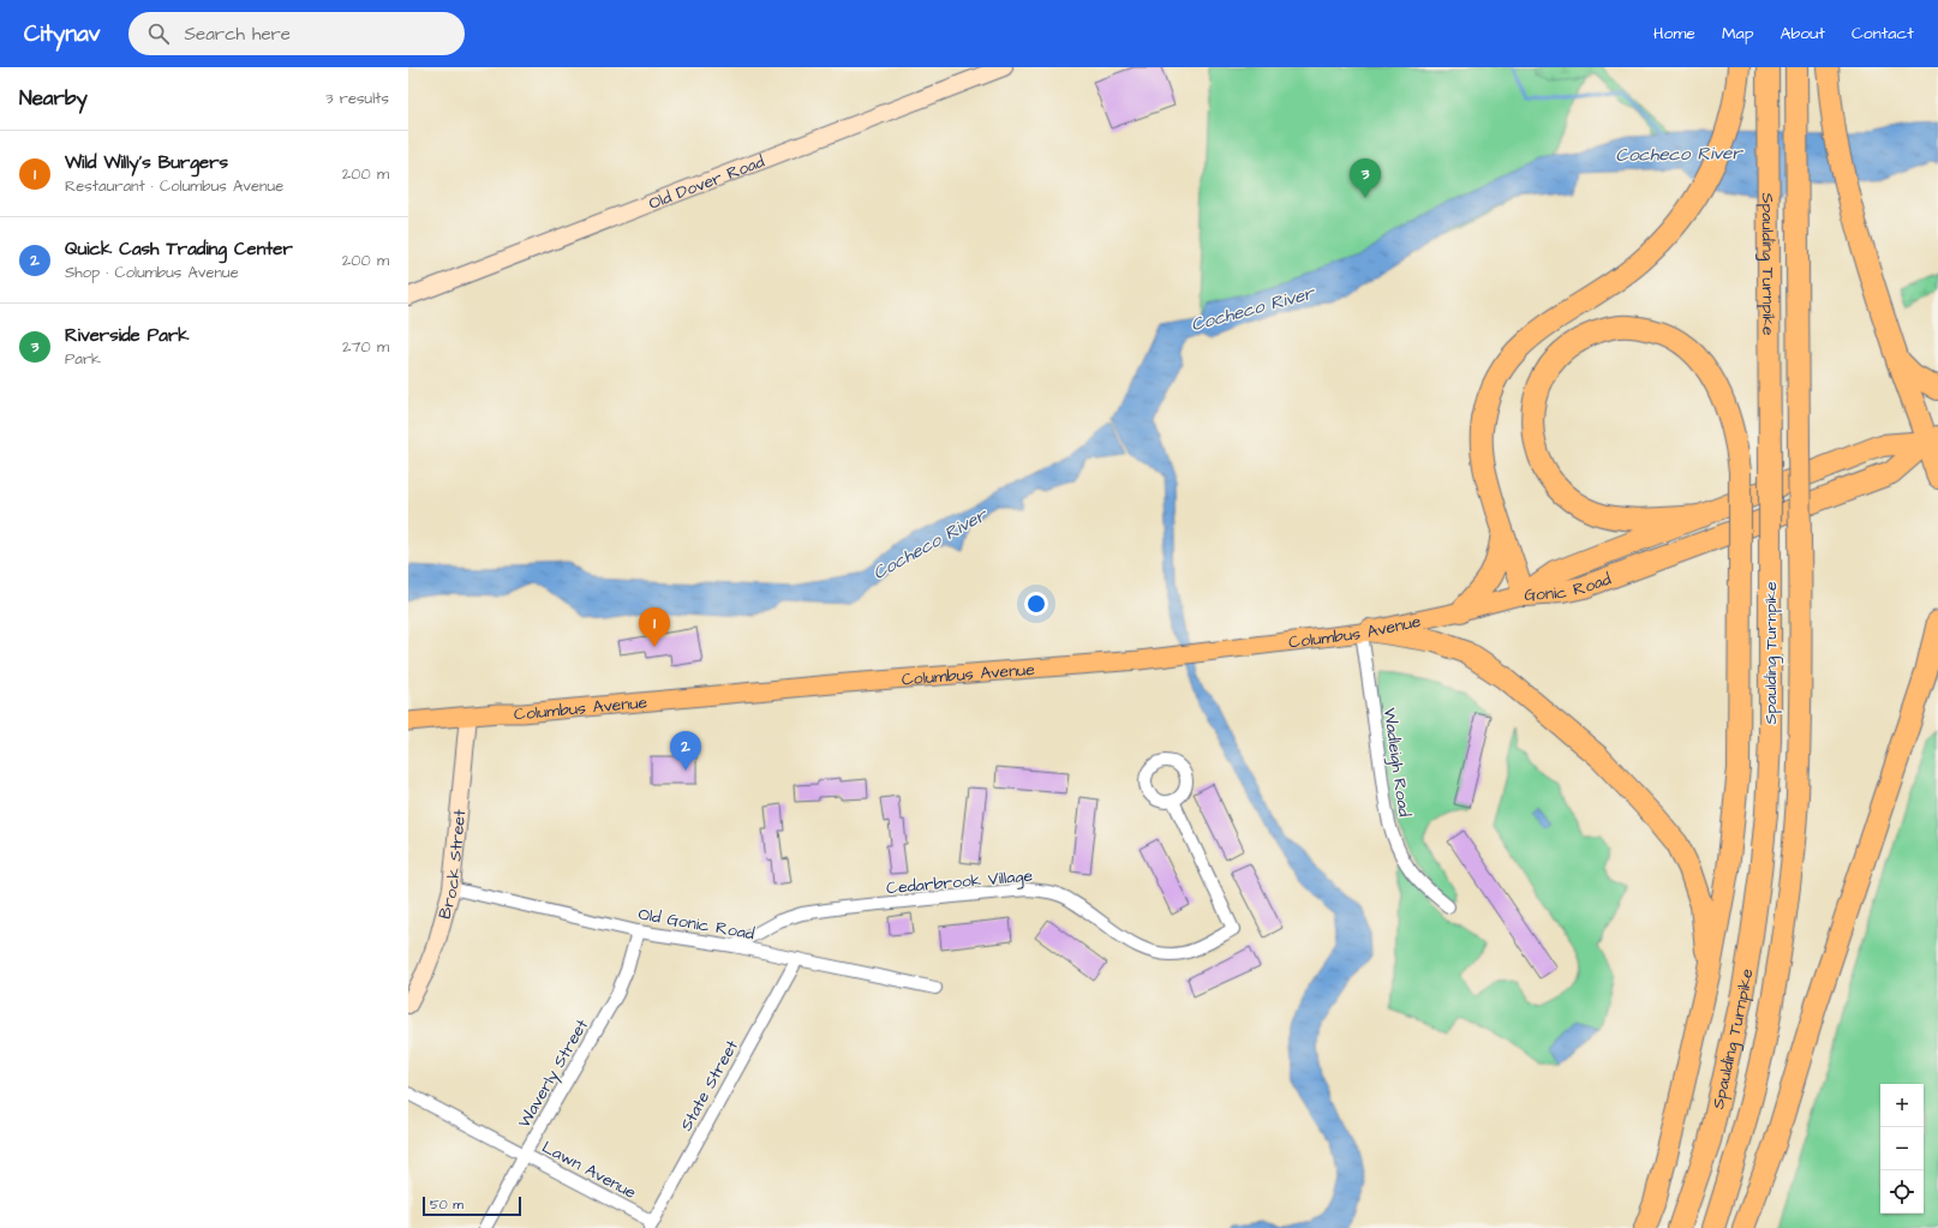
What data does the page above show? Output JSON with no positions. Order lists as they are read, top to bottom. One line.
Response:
{"streets":{"highway":["Spaulding Turnpike","Gonic Road"],"main road":["Columbus Avenue"],"street":["Old Dover Road","Wadleigh Road","Brock Street","Cedarbrook Village","Old Gonic Road","Waverly Street","State Street","Lawn Avenue"]},"crossings":[["Gonic Road","Columbus Avenue"],["Columbus Avenue","Wadleigh Road"],["Columbus Avenue","Brock Street"],["Brock Street","Old Gonic Road"],["Cedarbrook Village","Old Gonic Road"],["Old Gonic Road","Waverly Street"],["Old Gonic Road","State Street"],["Waverly Street","Lawn Avenue"],["State Street","Lawn Avenue"]],"water":["Cocheco River"],"scale_bar":"50 m","page":{"header":"Citynav","search":"Search here","nav":["Home","Map","About","Contact"],"heading":["Nearby","3 results"],"list":[{"mark":"1","name":"Wild Willy's Burgers","note":"Restaurant · Columbus Avenue","value":"200 m"},{"mark":"2","name":"Quick Cash Trading Center","note":"Shop · Columbus Avenue","value":"200 m"},{"mark":"3","name":"Riverside Park","note":"Park","value":"270 m"}],"pins":["3","1","2"],"map_buttons":["+","−"],"scale":"50 m"}}
